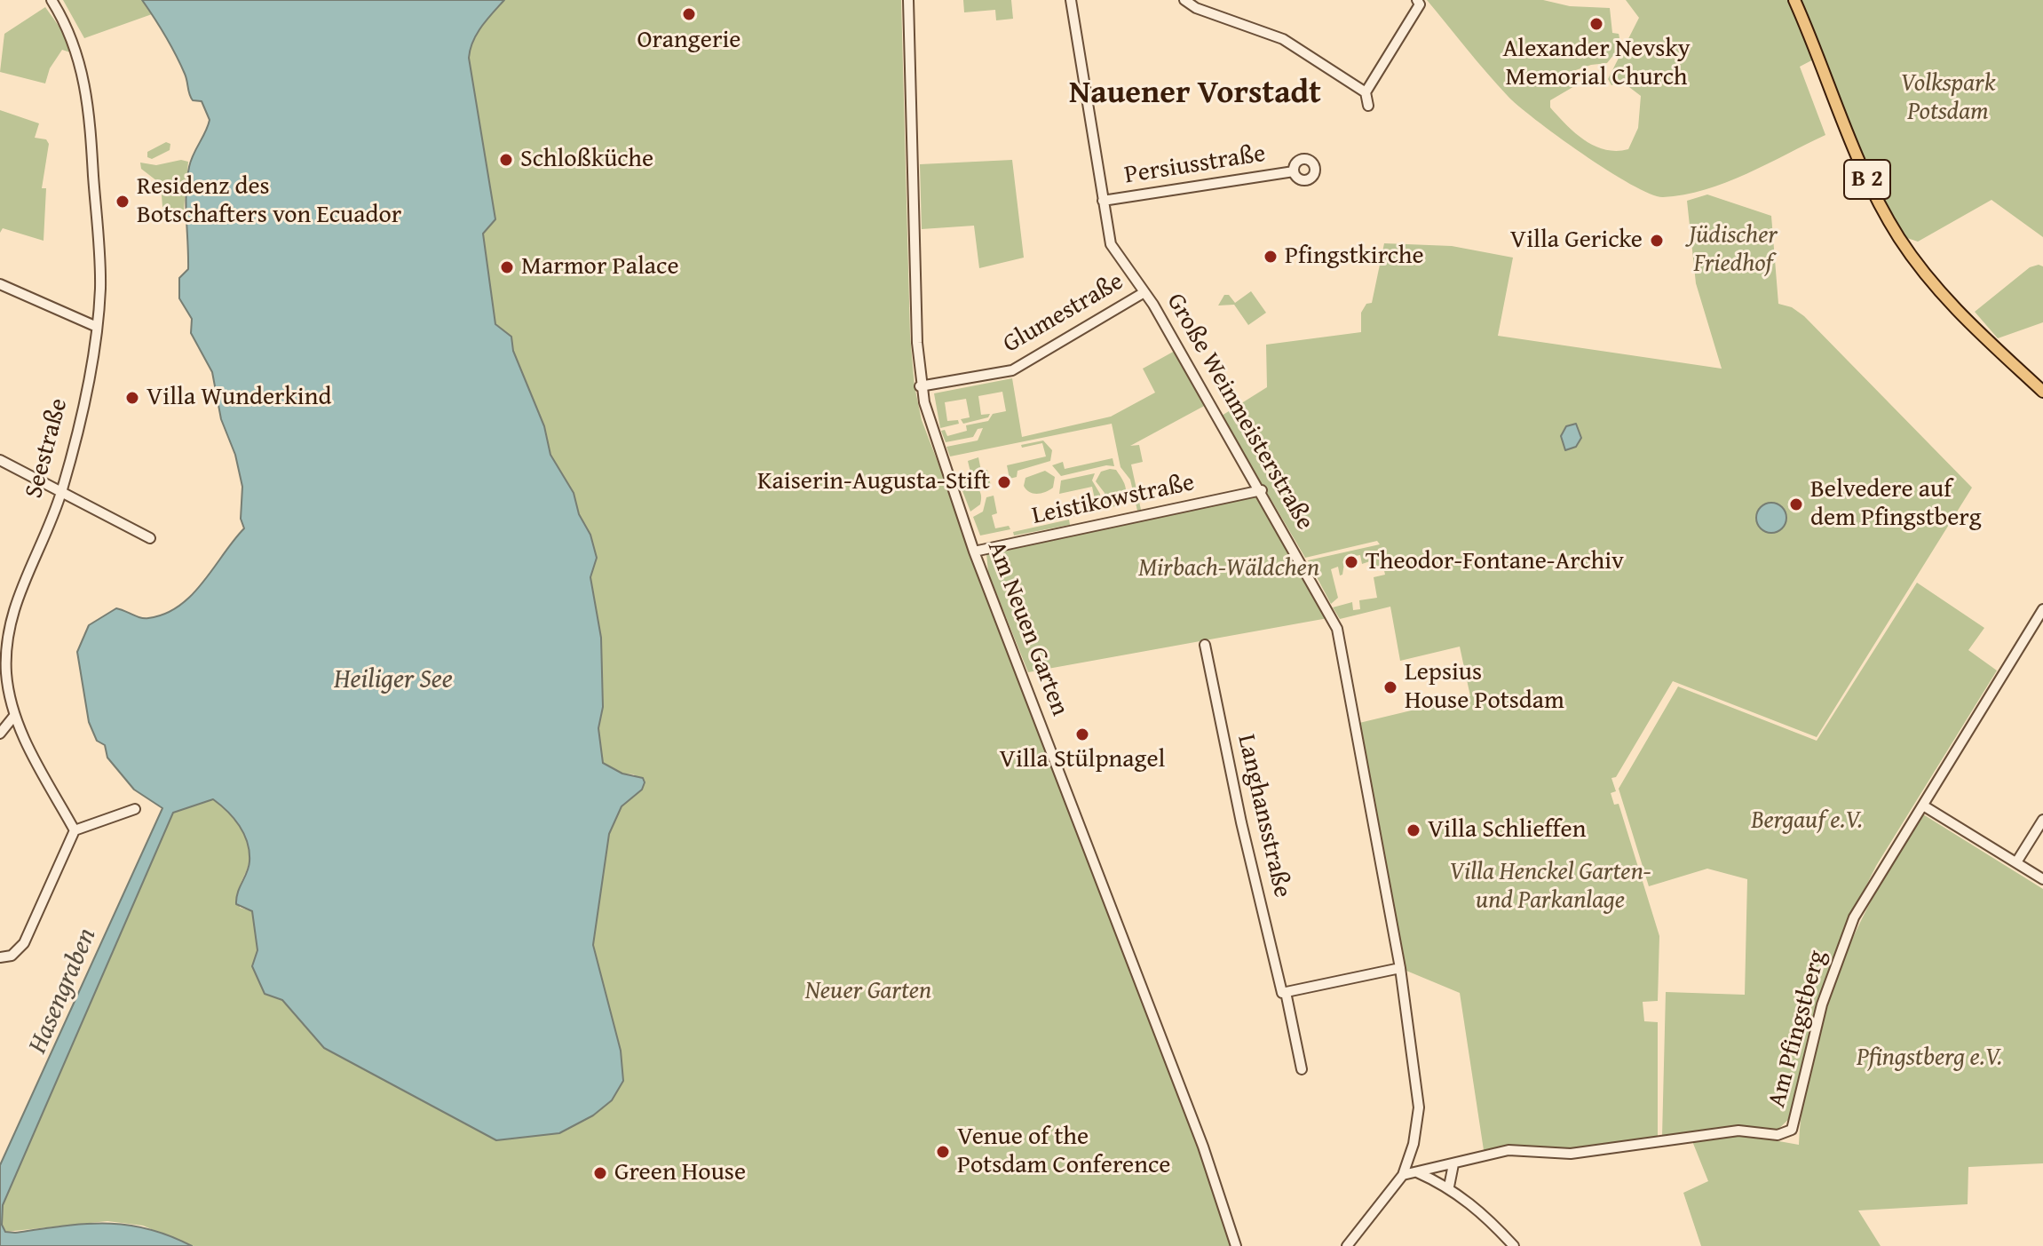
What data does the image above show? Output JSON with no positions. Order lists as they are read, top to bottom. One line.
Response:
{"streets":{"main road":["B 2"],"street":["Persiusstraße","Glumestraße","Große Weinmeisterstraße","Seestraße","Leistikowstraße","Am Neuen Garten","Langhansstraße","Am Pfingstberg"]},"crossings":[["Persiusstraße","Große Weinmeisterstraße"],["Glumestraße","Große Weinmeisterstraße"],["Glumestraße","Am Neuen Garten"],["Große Weinmeisterstraße","Leistikowstraße"],["Große Weinmeisterstraße","Am Pfingstberg"],["Leistikowstraße","Am Neuen Garten"]],"districts":["Nauener Vorstadt"],"water":["Heiliger See","Hasengraben"],"parks":["Volkspark Potsdam","Jüdischer Friedhof","Mirbach-Wäldchen","Bergauf e.V.","Villa Henckel Garten- und Parkanlage","Neuer Garten","Pfingstberg e.V."],"places":["Orangerie","Alexander Nevsky Memorial Church","Schloßküche","Residenz des Botschafters von Ecuador","Villa Gericke","Pfingstkirche","Marmor Palace","Villa Wunderkind","Kaiserin-Augusta-Stift","Belvedere auf dem Pfingstberg","Theodor-Fontane-Archiv","Lepsius House Potsdam","Villa Stülpnagel","Villa Schlieffen","Venue of the Potsdam Conference","Green House"]}
